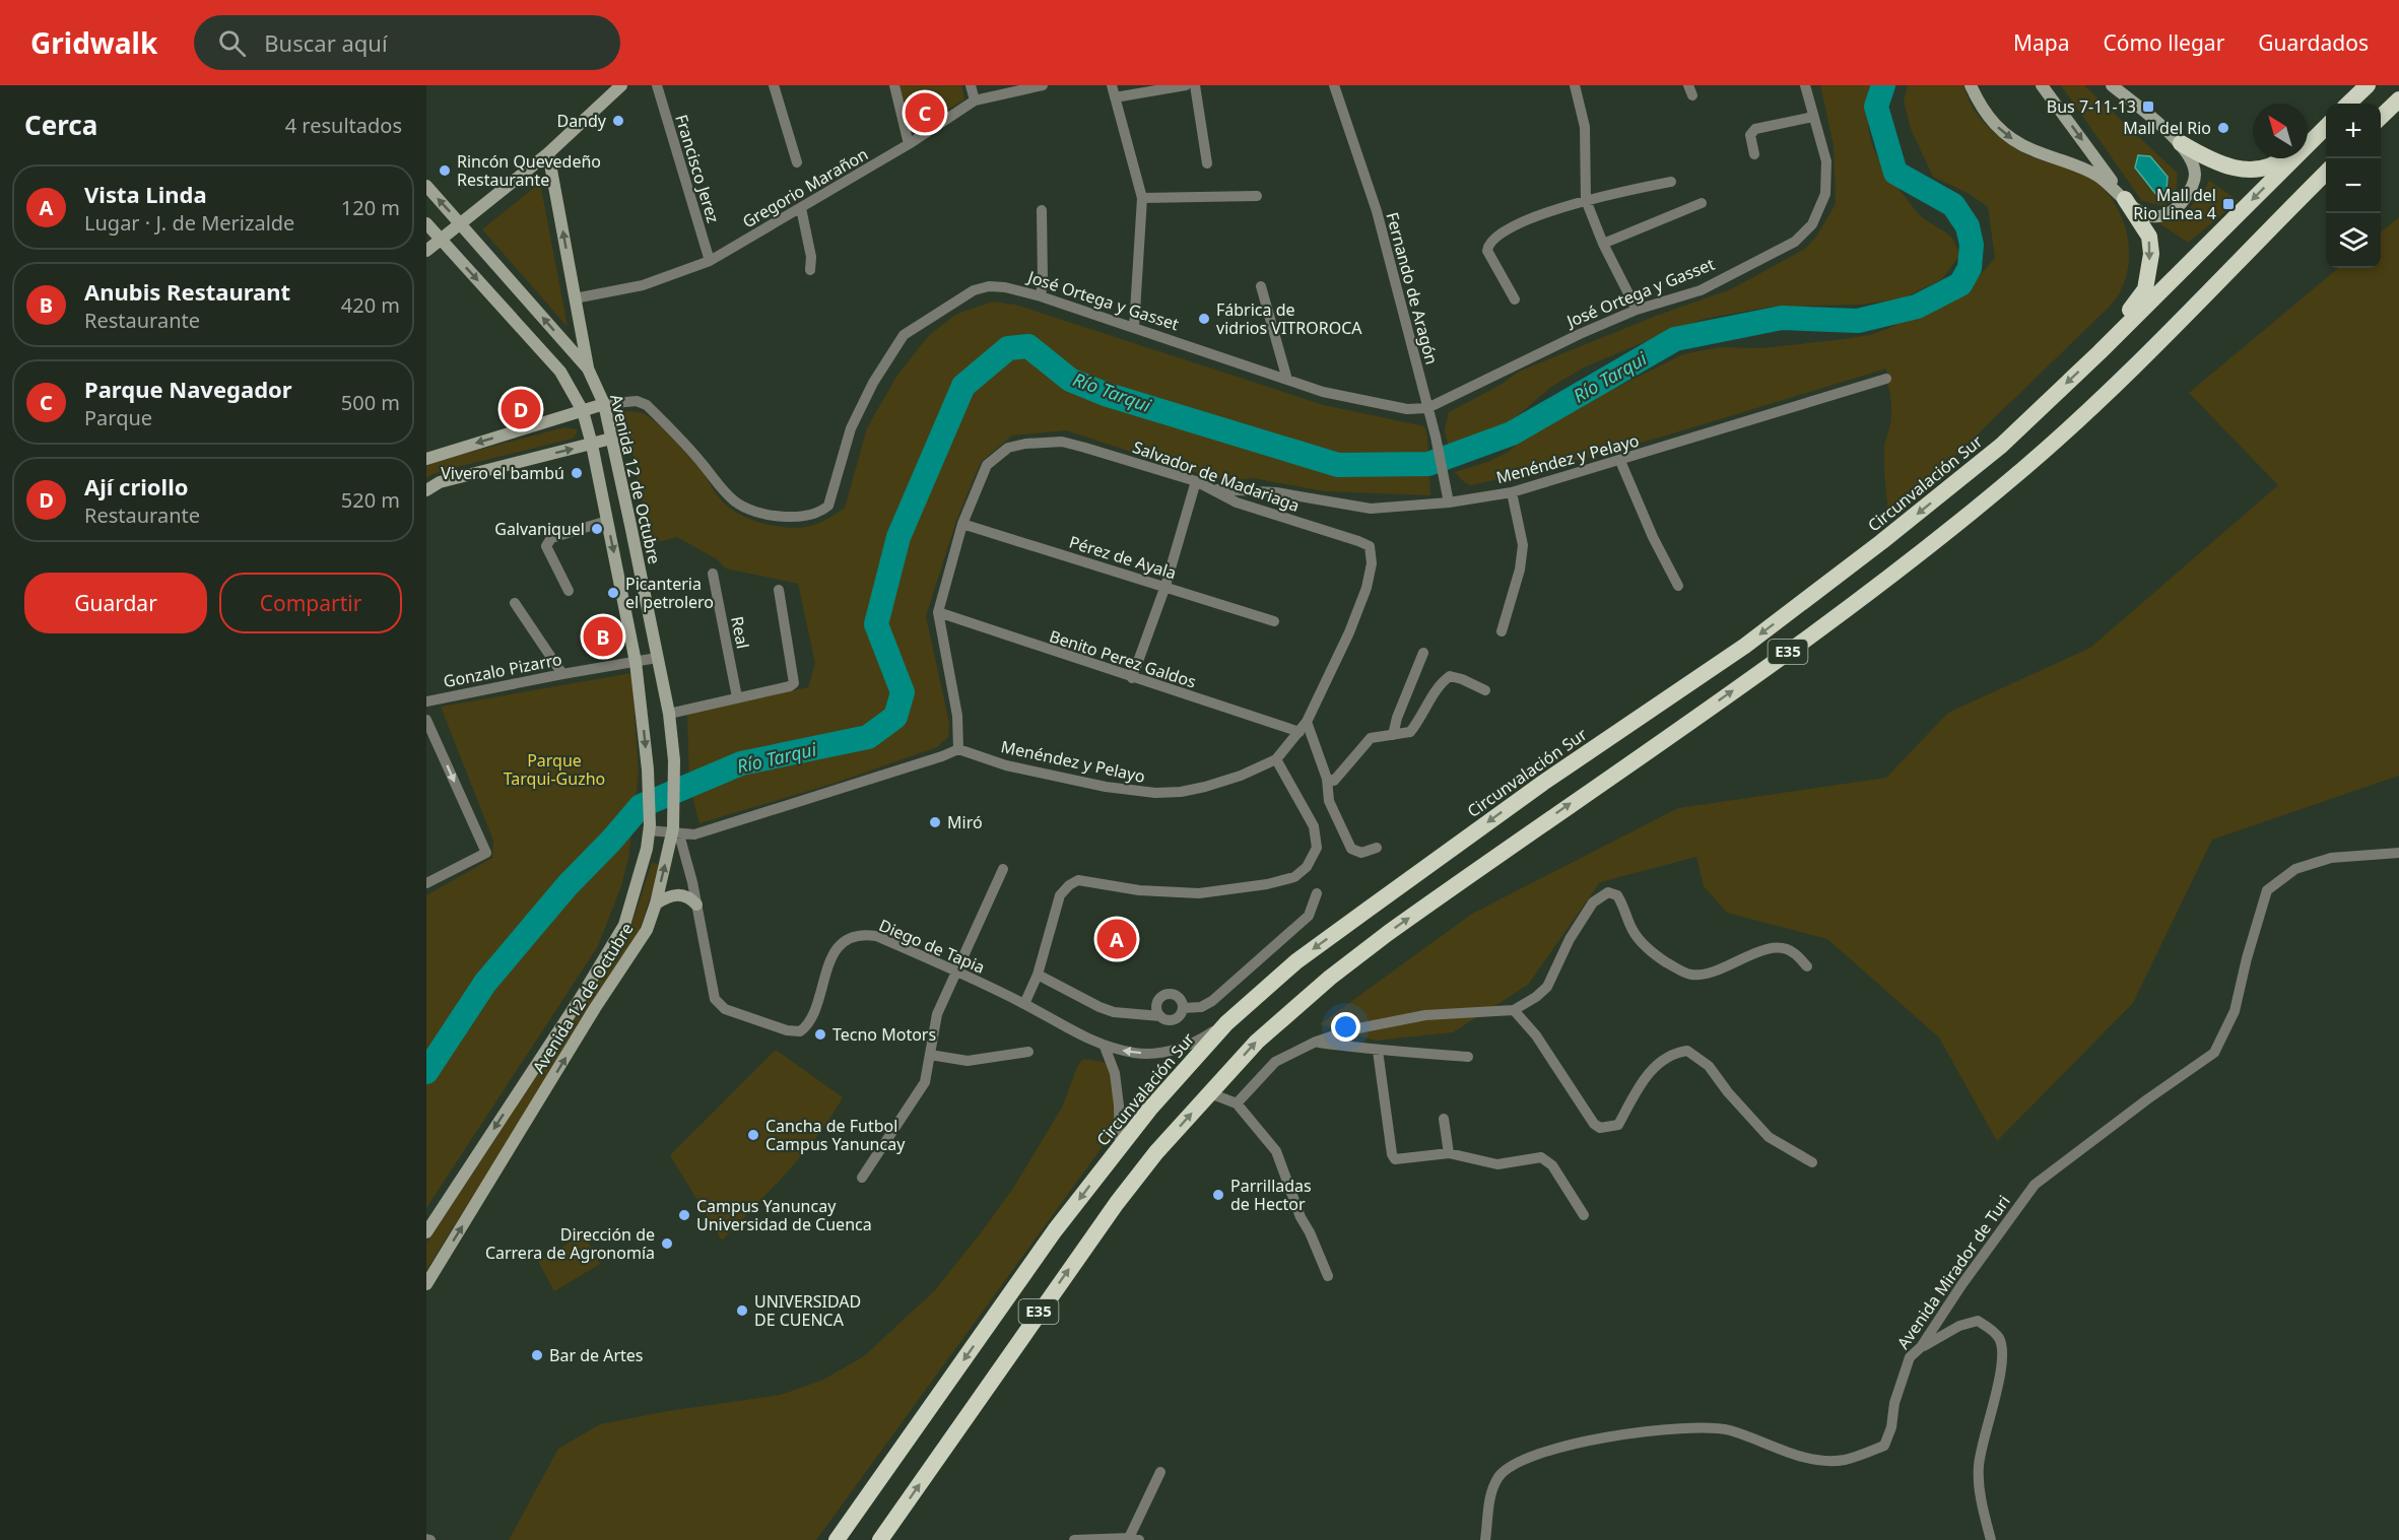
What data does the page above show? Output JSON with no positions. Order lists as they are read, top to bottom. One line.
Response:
{"streets":{"highway":["Circunvalación Sur","E35"],"main road":["José Ortega y Gasset","Avenida 12 de Octubre"],"street":["Francisco Jerez","Gregorio Marañon","Fernando de Aragón","Menéndez y Pelayo","Salvador de Madariaga","Pérez de Ayala","Real","Benito Perez Galdos","Gonzalo Pizarro","Diego de Tapia","Avenida Mirador de Turi"]},"crossings":[["Francisco Jerez","Gregorio Marañon"],["Fernando de Aragón","José Ortega y Gasset"],["Fernando de Aragón","Menéndez y Pelayo"],["José Ortega y Gasset","Avenida 12 de Octubre"],["Menéndez y Pelayo","Salvador de Madariaga"],["Menéndez y Pelayo","Benito Perez Galdos"],["Salvador de Madariaga","Pérez de Ayala"],["Salvador de Madariaga","Benito Perez Galdos"],["Avenida 12 de Octubre","Gonzalo Pizarro"],["Avenida 12 de Octubre","Diego de Tapia"],["Circunvalación Sur","Diego de Tapia"]],"water":["Río Tarqui"],"parks":["Parque Tarqui-Guzho"],"places":{"transit":["Bus 7-11-13","Mall del Rio Linea 4"],"other":["Dandy","Mall del Rio","Rincón Quevedeño Restaurante","Fábrica de vidrios VITROROCA","Vivero el bambú","Galvaniquel","Picanteria el petrolero","Miró","Tecno Motors","Cancha de Futbol Campus Yanuncay","Parrilladas de Hector","Campus Yanuncay Universidad de Cuenca","Dirección de Carrera de Agronomía","UNIVERSIDAD DE CUENCA","Bar de Artes"]},"north":"top left","page":{"header":"Gridwalk","search":"Buscar aquí","nav":["Mapa","Cómo llegar","Guardados"],"heading":["Cerca","4 resultados"],"pins":["C","D","B","A"],"map_buttons":["+","−"],"list":[{"mark":"A","name":"Vista Linda","note":"Lugar · J. de Merizalde","value":"120 m"},{"mark":"B","name":"Anubis Restaurant","note":"Restaurante","value":"420 m"},{"mark":"C","name":"Parque Navegador","note":"Parque","value":"500 m"},{"mark":"D","name":"Ají criollo","note":"Restaurante","value":"520 m"}],"buttons":["Guardar","Compartir"]}}
